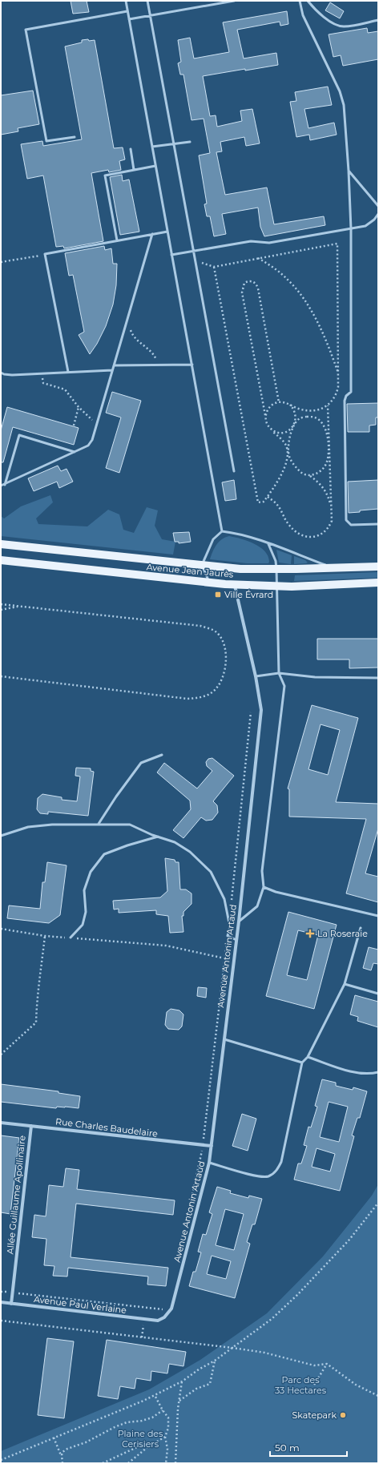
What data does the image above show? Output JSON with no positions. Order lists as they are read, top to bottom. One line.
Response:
{"streets":{"main road":["Avenue Jean Jaurès"],"street":["Avenue Antonin Artaud","Rue Charles Baudelaire","Allée Guillaume Apollinaire","Avenue Paul Verlaine"]},"crossings":[["Avenue Jean Jaurès","Avenue Antonin Artaud"],["Avenue Antonin Artaud","Rue Charles Baudelaire"],["Avenue Antonin Artaud","Avenue Paul Verlaine"],["Rue Charles Baudelaire","Allée Guillaume Apollinaire"],["Allée Guillaume Apollinaire","Avenue Paul Verlaine"]],"parks":["Parc des 33 Hectares","Plaine des Cerisiers"],"places":{"transit":["Ville Évrard"],"health":["La Roseraie"],"other":["Skatepark"]},"scale_bar":"50 m"}
